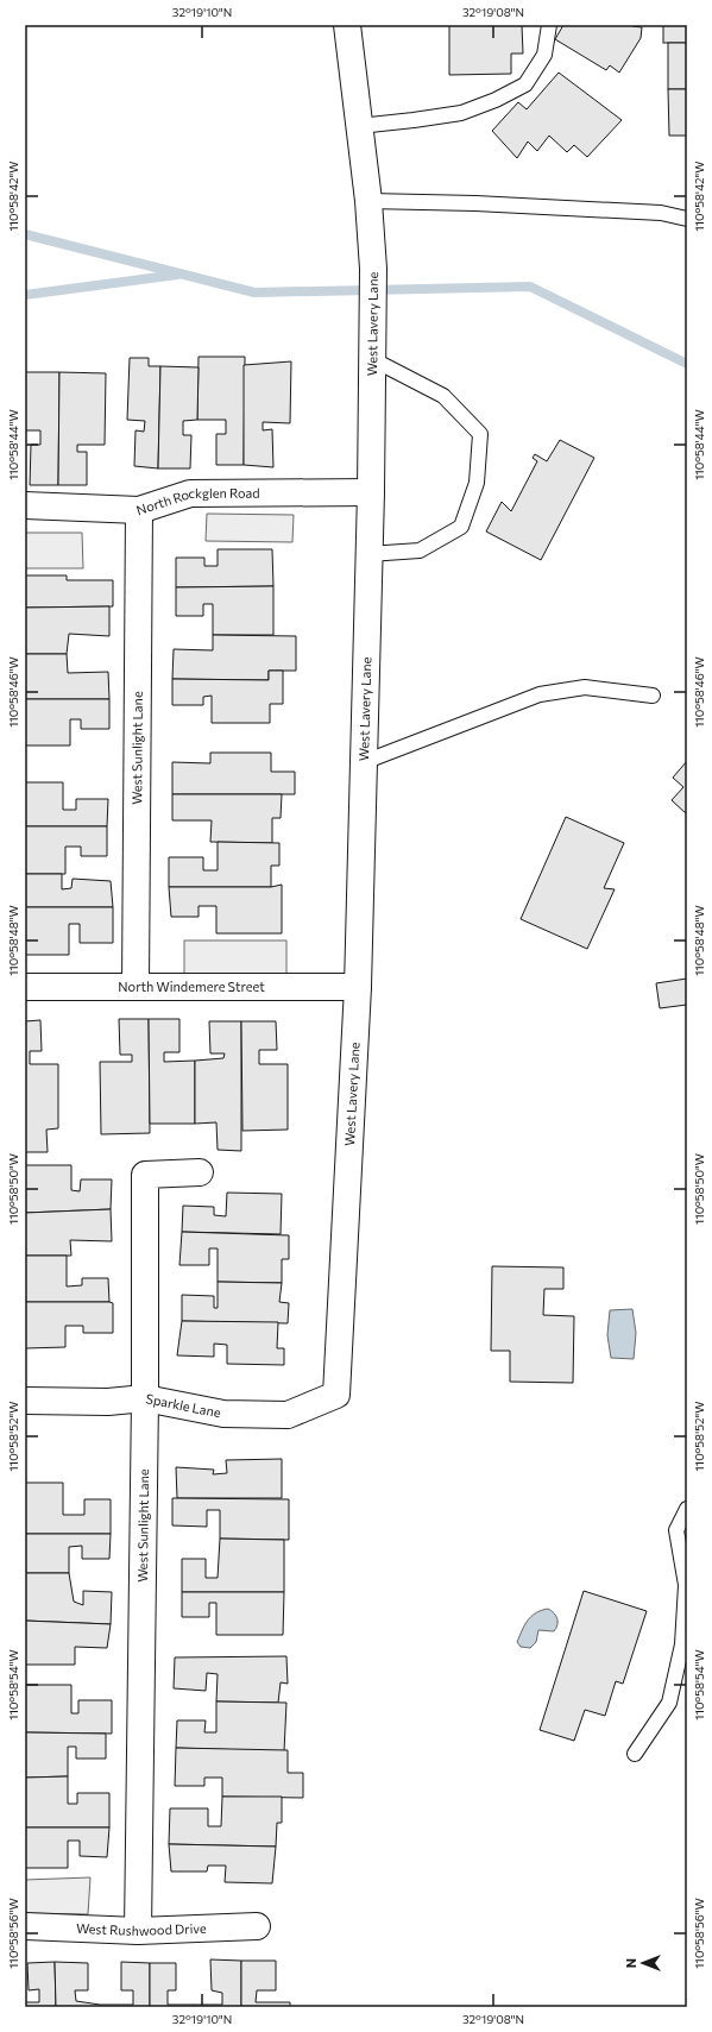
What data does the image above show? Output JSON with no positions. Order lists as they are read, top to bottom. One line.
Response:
{"streets":{"street":["West Lavery Lane","North Rockglen Road","West Sunlight Lane","North Windemere Street","Sparkle Lane","West Rushwood Drive"]},"crossings":[["West Lavery Lane","North Rockglen Road"],["West Lavery Lane","North Windemere Street"],["West Lavery Lane","Sparkle Lane"],["North Rockglen Road","West Sunlight Lane"],["West Sunlight Lane","North Windemere Street"],["West Sunlight Lane","Sparkle Lane"],["West Sunlight Lane","West Rushwood Drive"]],"north":"left","coordinates":["32°19'10\"N","32°19'08\"N","110°58'42\"W","110°58'44\"W","110°58'46\"W","110°58'48\"W","110°58'50\"W","110°58'52\"W","110°58'54\"W","110°58'56\"W"]}
